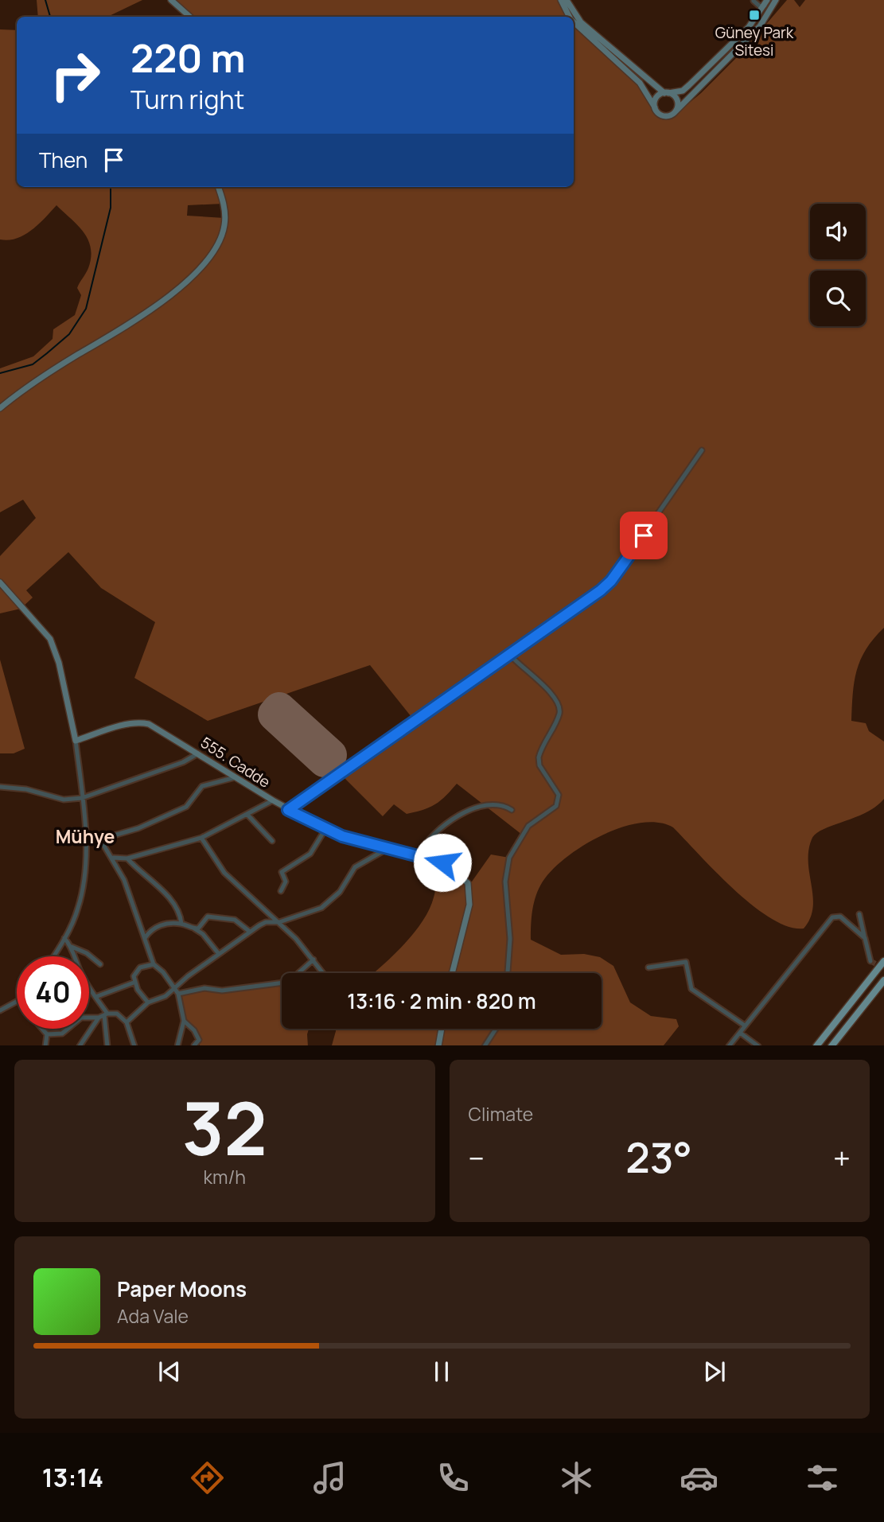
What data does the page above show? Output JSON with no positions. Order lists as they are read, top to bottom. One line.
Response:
{"streets":{"street":["555. Cadde"]},"districts":["Mühye"],"places":{"transit":["Güney Park Sitesi"]},"page":{"turn":["220 m","Turn right"],"then":"Then","limit":"40","trip":"13:16 · 2 min · 820 m","tile":[["32","km/h"],"Climate"],"heat":["−","23°","+"],"song":["Paper Moons","Ada Vale"],"tabs":"13:14"}}
